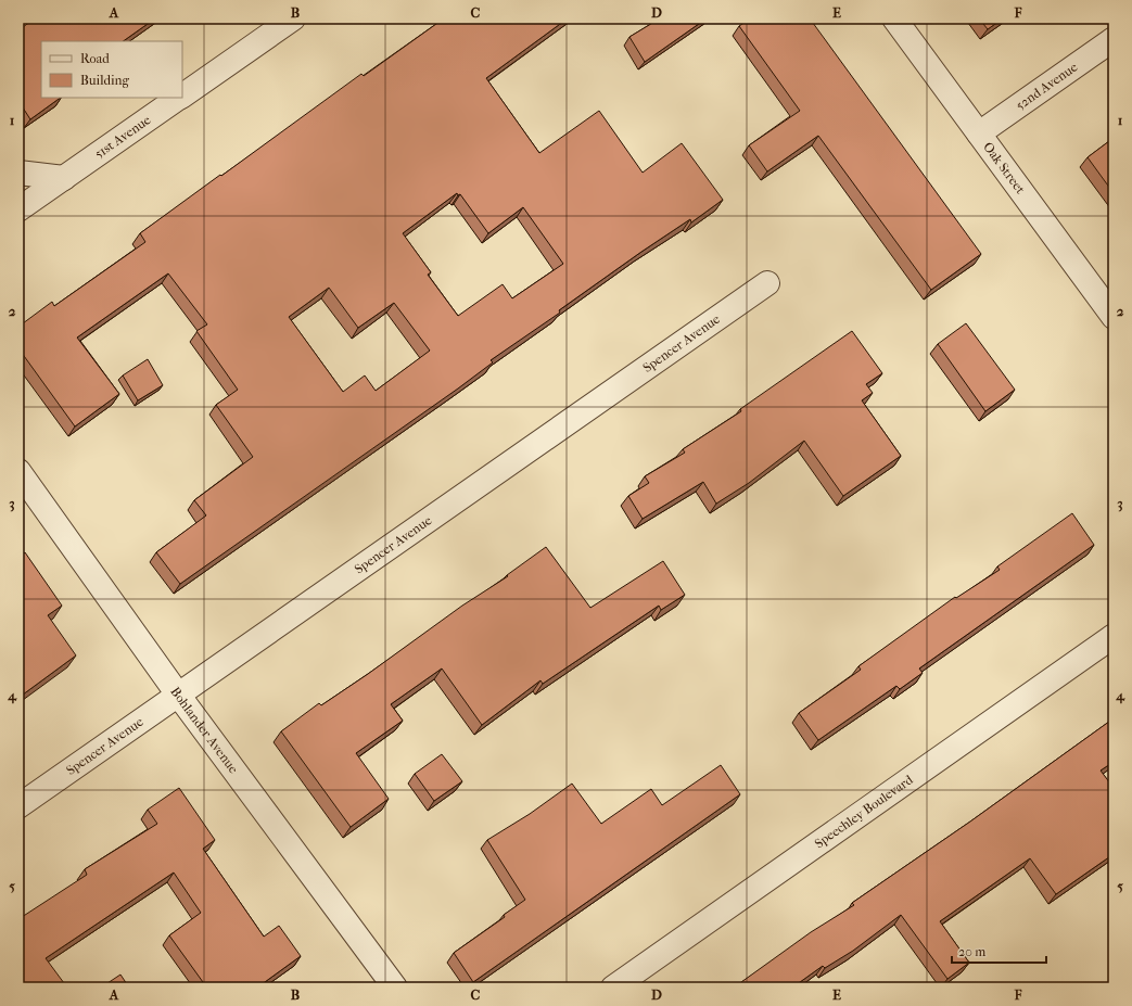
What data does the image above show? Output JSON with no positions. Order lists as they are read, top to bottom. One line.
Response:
{"streets":{"street":["52nd Avenue","51st Avenue","Oak Street","Spencer Avenue","Bohlander Avenue","Speechley Boulevard"]},"crossings":[["52nd Avenue","Oak Street"],["Spencer Avenue","Bohlander Avenue"]],"legend":["Road","Building"],"scale_bar":"20 m","grid":{"columns":["A","B","C","D","E","F"],"rows":["1","2","3","4","5"]}}
